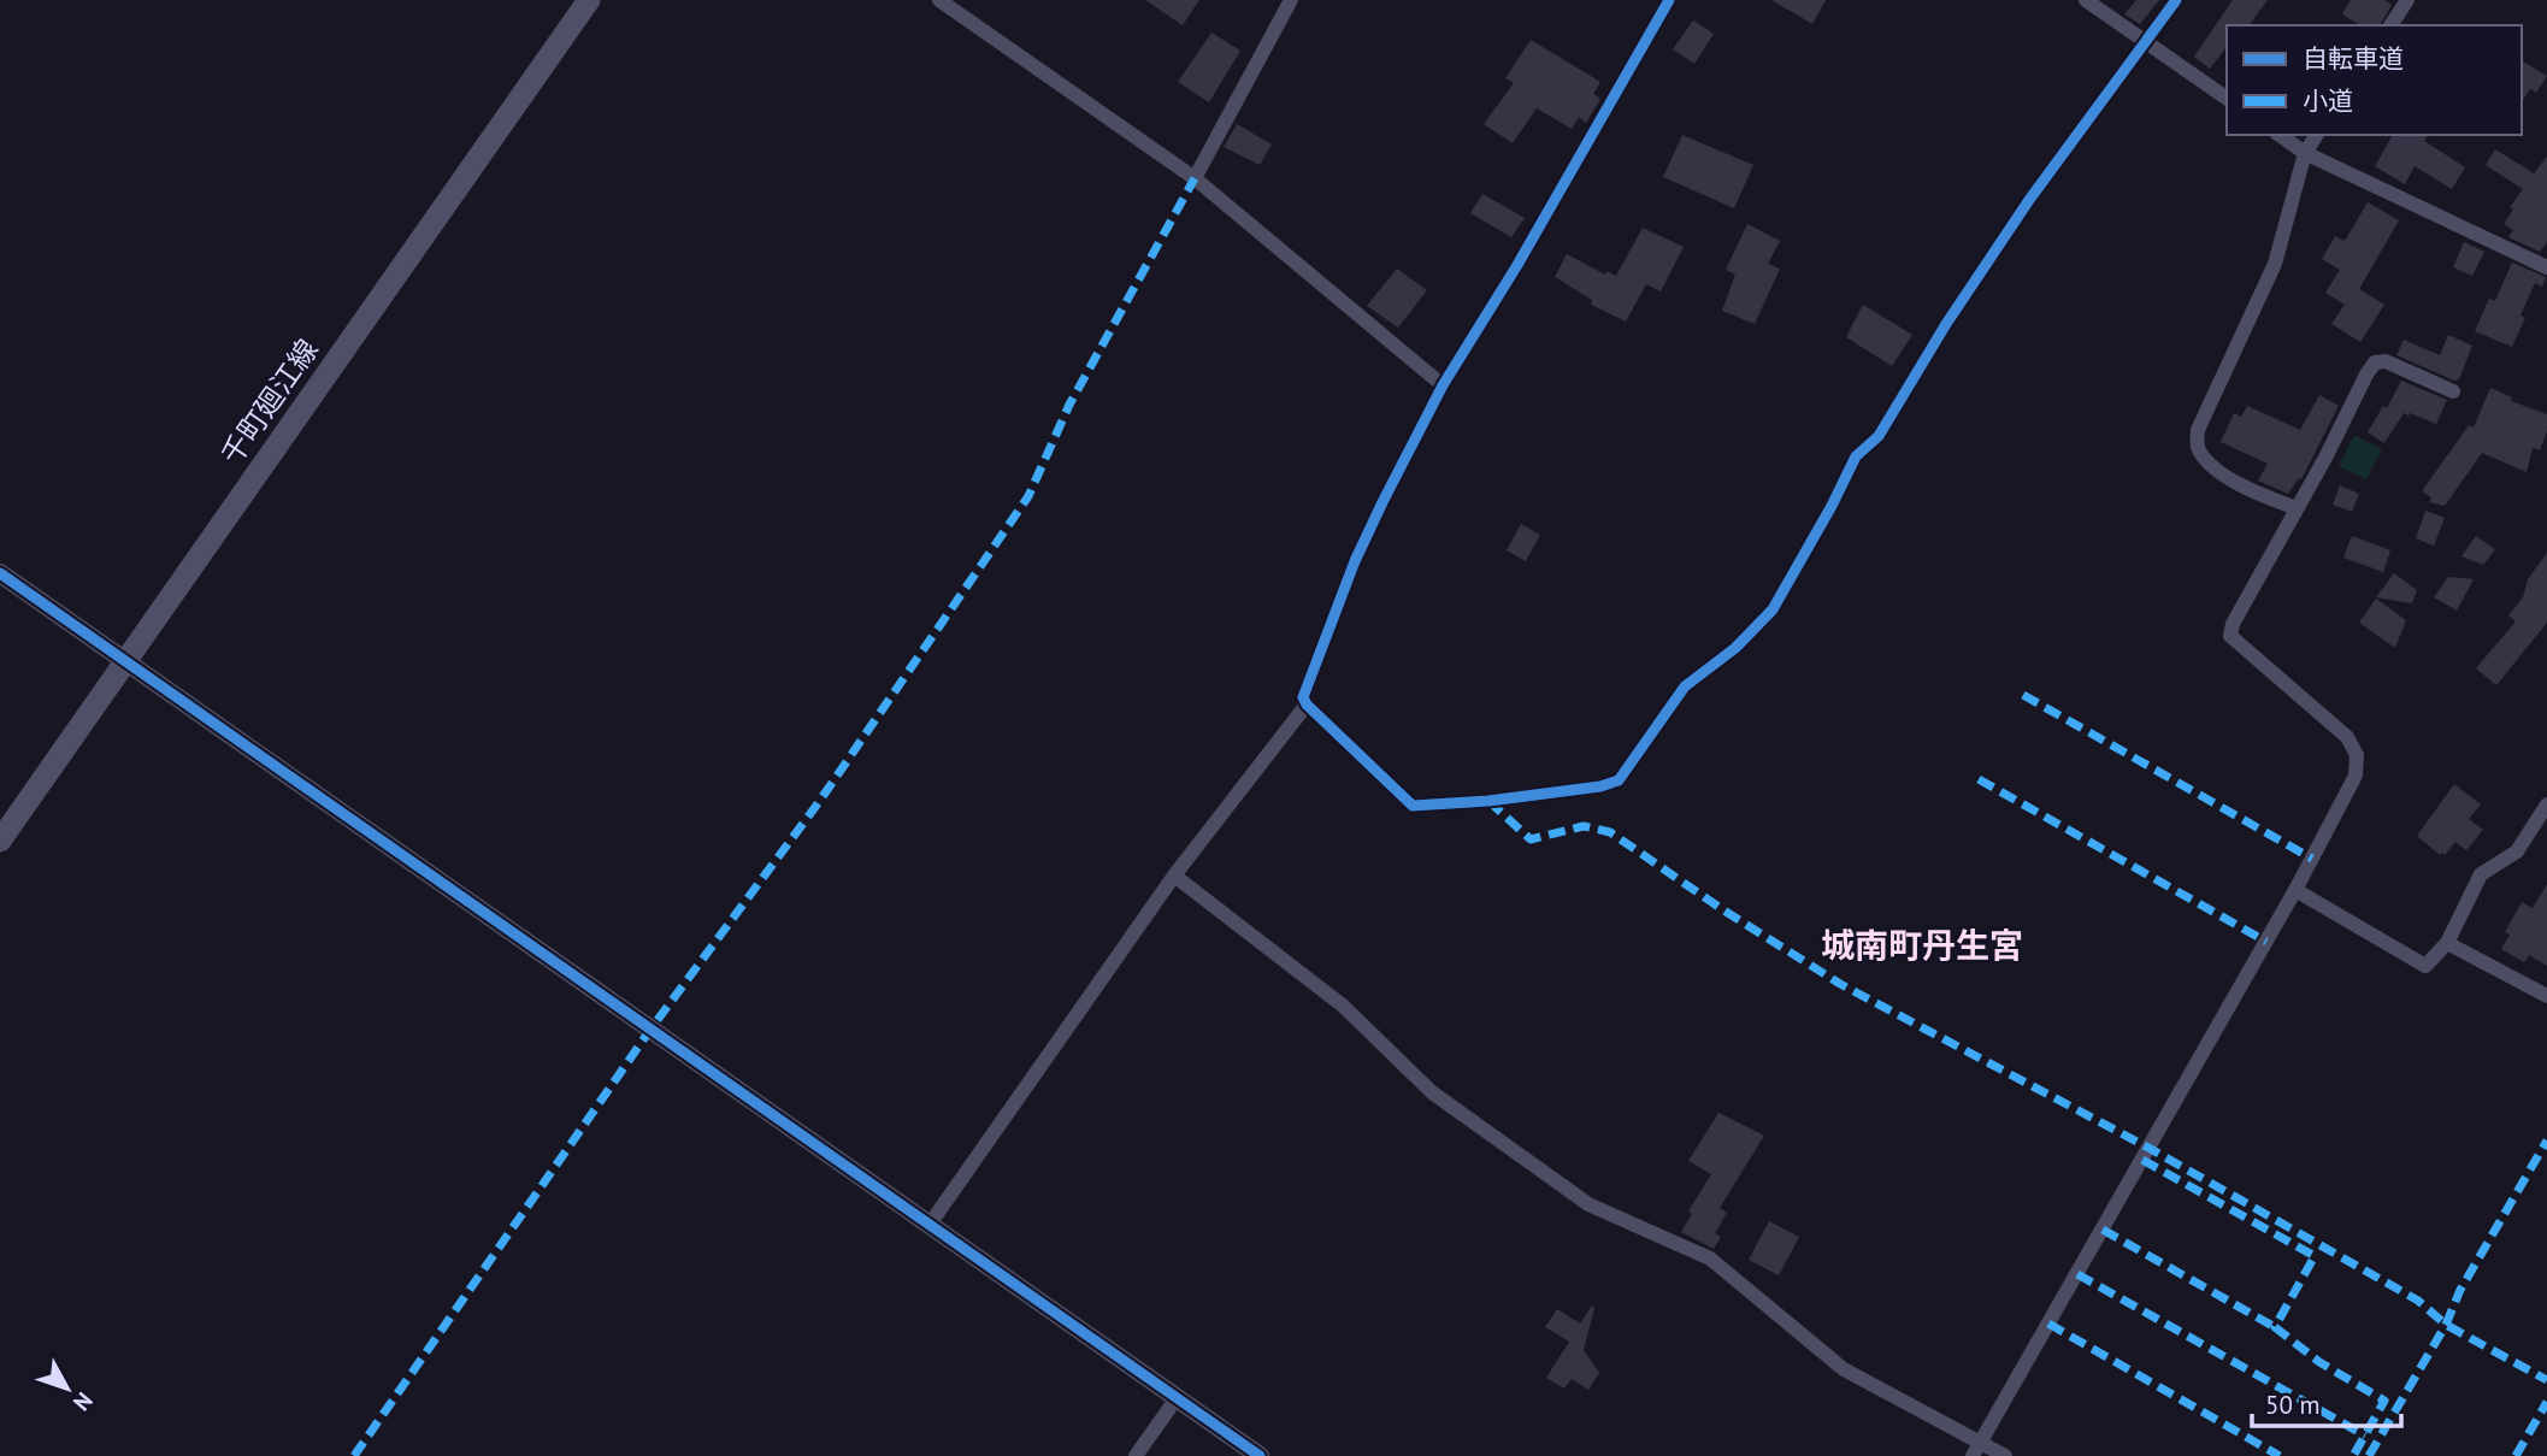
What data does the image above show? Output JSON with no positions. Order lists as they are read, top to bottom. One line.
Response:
{"streets":{"main road":["千町廻江線"]},"districts":["城南町丹生宮"],"legend":["自転車道","小道"],"scale_bar":"50 m","north":"bottom right"}
